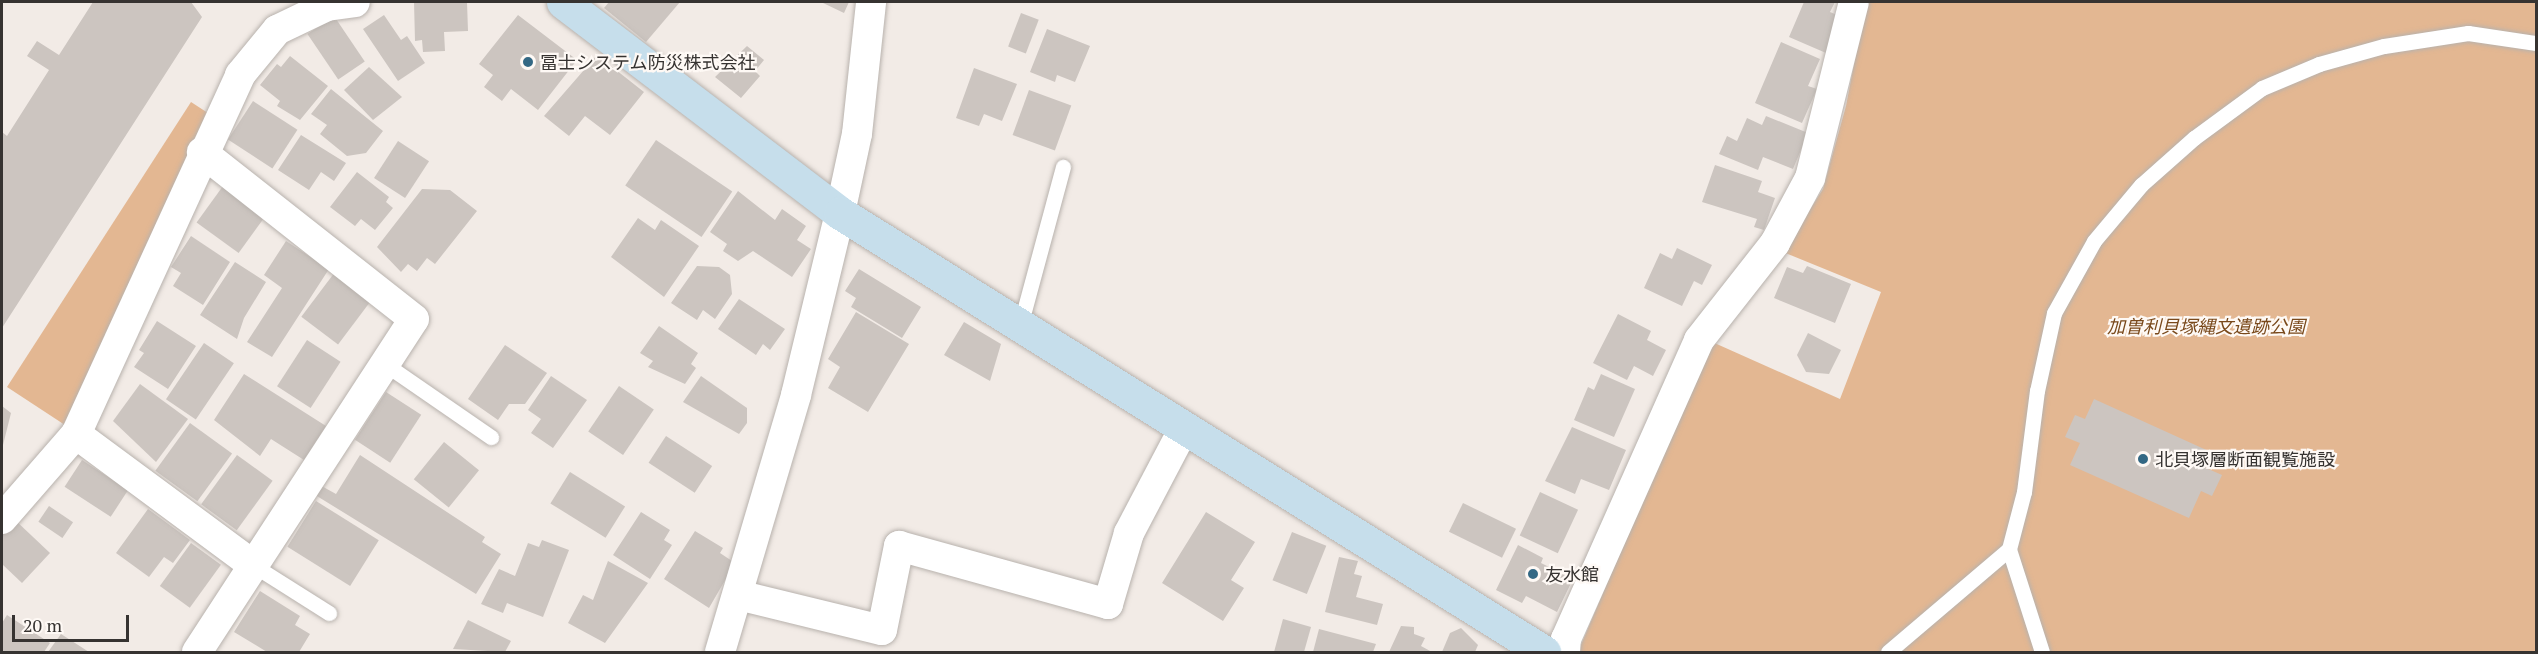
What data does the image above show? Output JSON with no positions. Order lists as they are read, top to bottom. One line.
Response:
{"parks":["加曽利貝塚縄文遺跡公園"],"places":["冨士システム防災株式会社","北貝塚層断面観覧施設","友水館"],"scale_bar":"20 m"}
